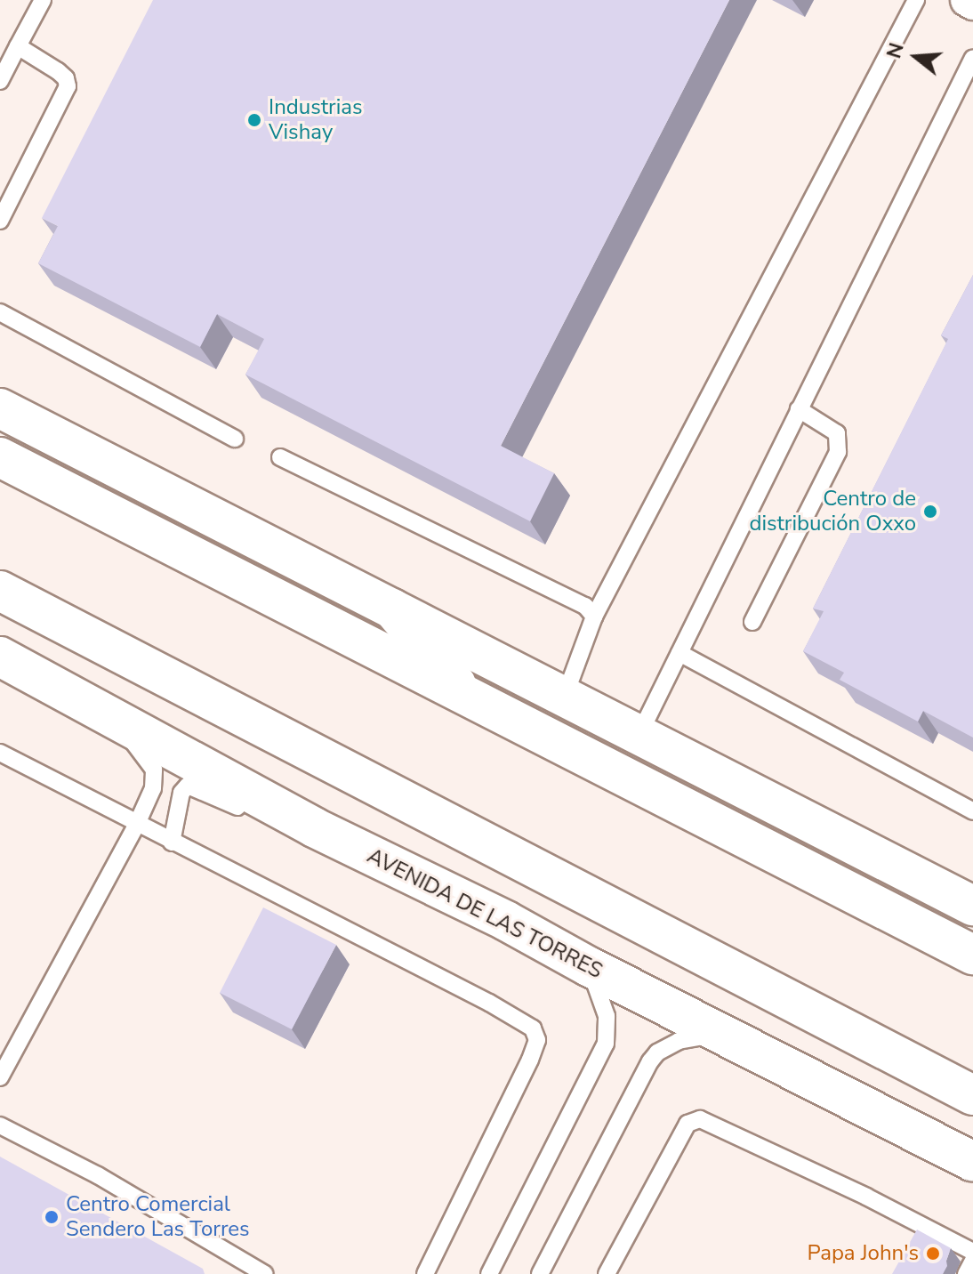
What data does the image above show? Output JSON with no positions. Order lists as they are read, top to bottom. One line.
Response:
{"streets":{"main road":["AVENIDA DE LAS TORRES"]},"places":["Industrias Vishay","Centro de distribución Oxxo","Centro Comercial Sendero Las Torres","Papa John's"],"north":"left"}
